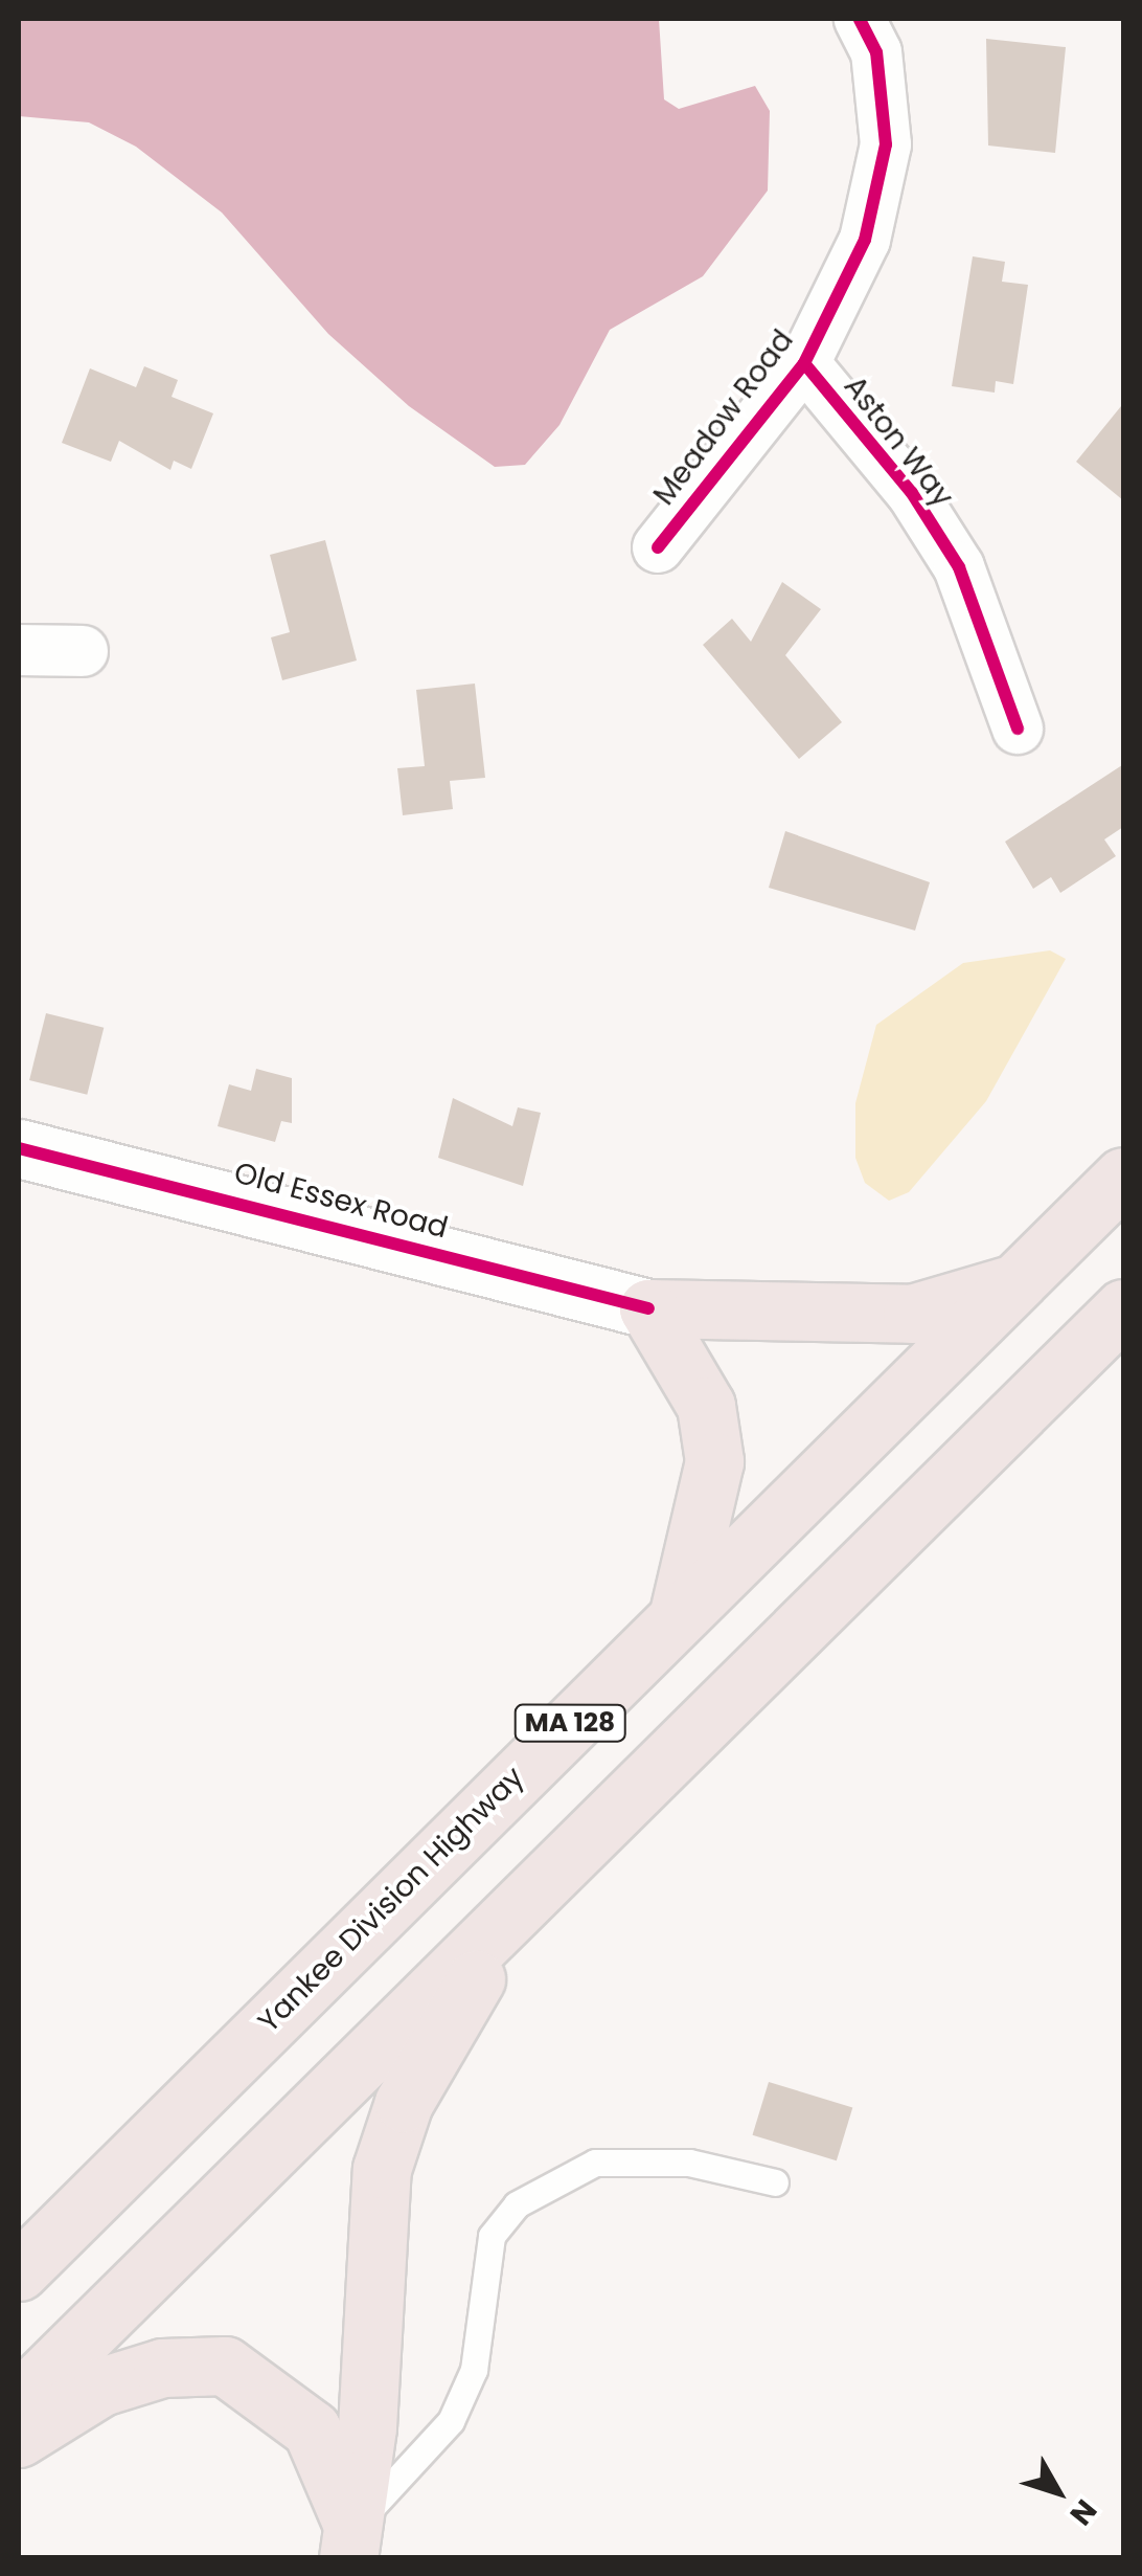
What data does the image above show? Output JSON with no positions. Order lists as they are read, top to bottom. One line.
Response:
{"streets":{"highway":["MA 128","Yankee Division Highway"],"main road":["Old Essex Road"],"street":["Meadow Road","Aston Way"]},"crossings":[["Meadow Road","Aston Way"]],"north":"bottom right"}
